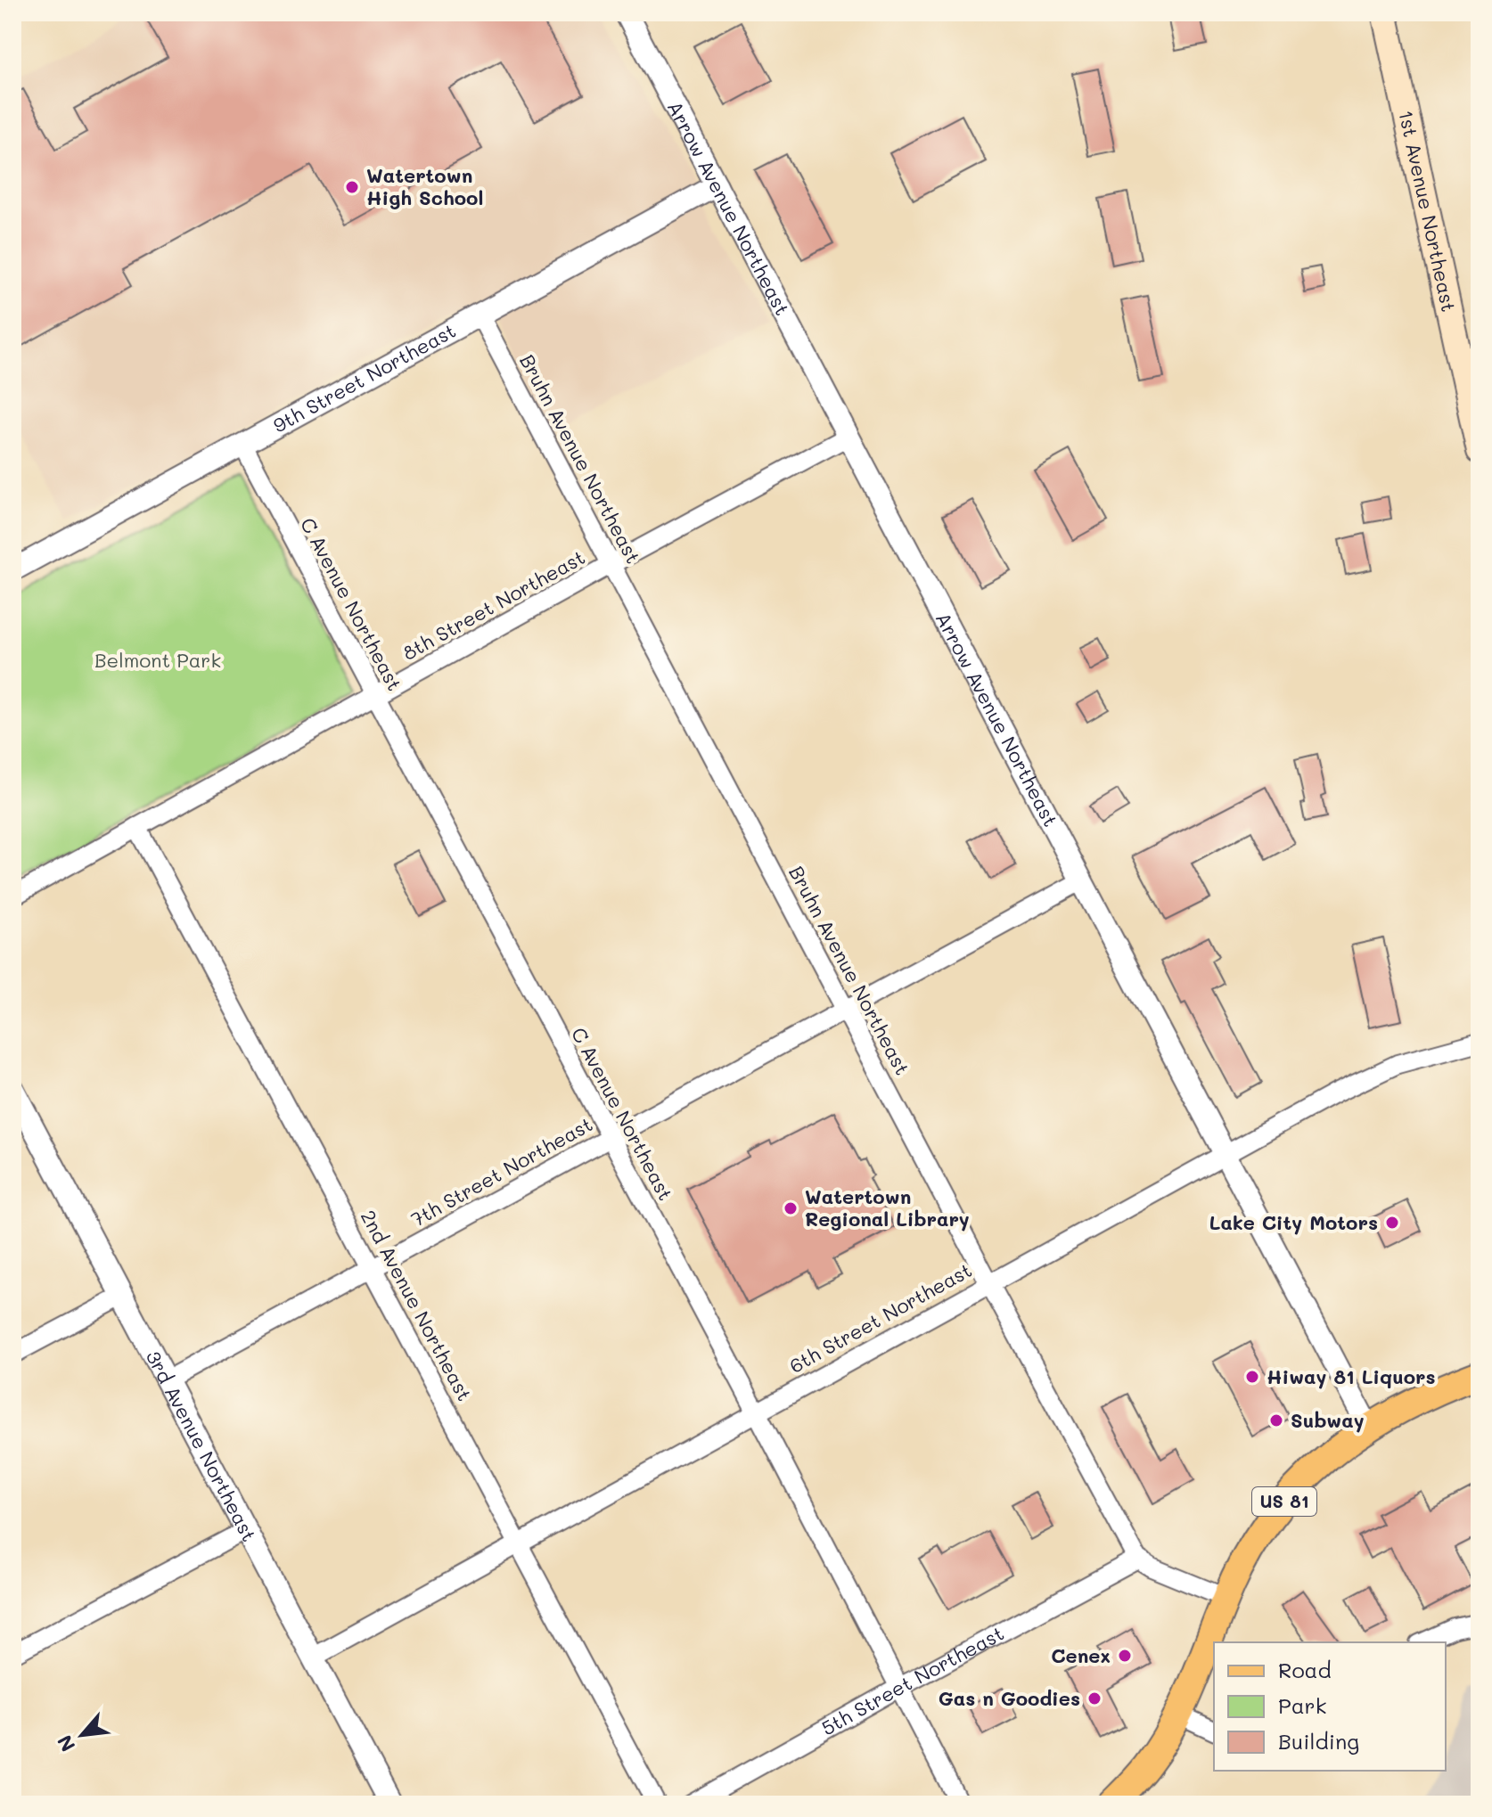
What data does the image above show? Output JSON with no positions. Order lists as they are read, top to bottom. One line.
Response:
{"streets":{"main road":["1st Avenue Northeast","US 81"],"street":["Arrow Avenue Northeast","9th Street Northeast","Bruhn Avenue Northeast","C Avenue Northeast","8th Street Northeast","7th Street Northeast","2nd Avenue Northeast","6th Street Northeast","3rd Avenue Northeast","5th Street Northeast"]},"crossings":[["Arrow Avenue Northeast","9th Street Northeast"],["Arrow Avenue Northeast","8th Street Northeast"],["Arrow Avenue Northeast","7th Street Northeast"],["Arrow Avenue Northeast","6th Street Northeast"],["Arrow Avenue Northeast","US 81"],["9th Street Northeast","Bruhn Avenue Northeast"],["9th Street Northeast","C Avenue Northeast"],["Bruhn Avenue Northeast","8th Street Northeast"],["Bruhn Avenue Northeast","7th Street Northeast"],["Bruhn Avenue Northeast","6th Street Northeast"],["Bruhn Avenue Northeast","5th Street Northeast"],["C Avenue Northeast","8th Street Northeast"],["C Avenue Northeast","7th Street Northeast"],["C Avenue Northeast","6th Street Northeast"],["C Avenue Northeast","5th Street Northeast"],["8th Street Northeast","2nd Avenue Northeast"],["7th Street Northeast","2nd Avenue Northeast"],["7th Street Northeast","3rd Avenue Northeast"],["2nd Avenue Northeast","6th Street Northeast"],["6th Street Northeast","3rd Avenue Northeast"]],"parks":["Belmont Park"],"places":["Watertown High School","Watertown Regional Library","Lake City Motors","Hiway 81 Liquors","Subway","Cenex","Gas n Goodies"],"legend":["Road","Park","Building"],"north":"bottom left"}
